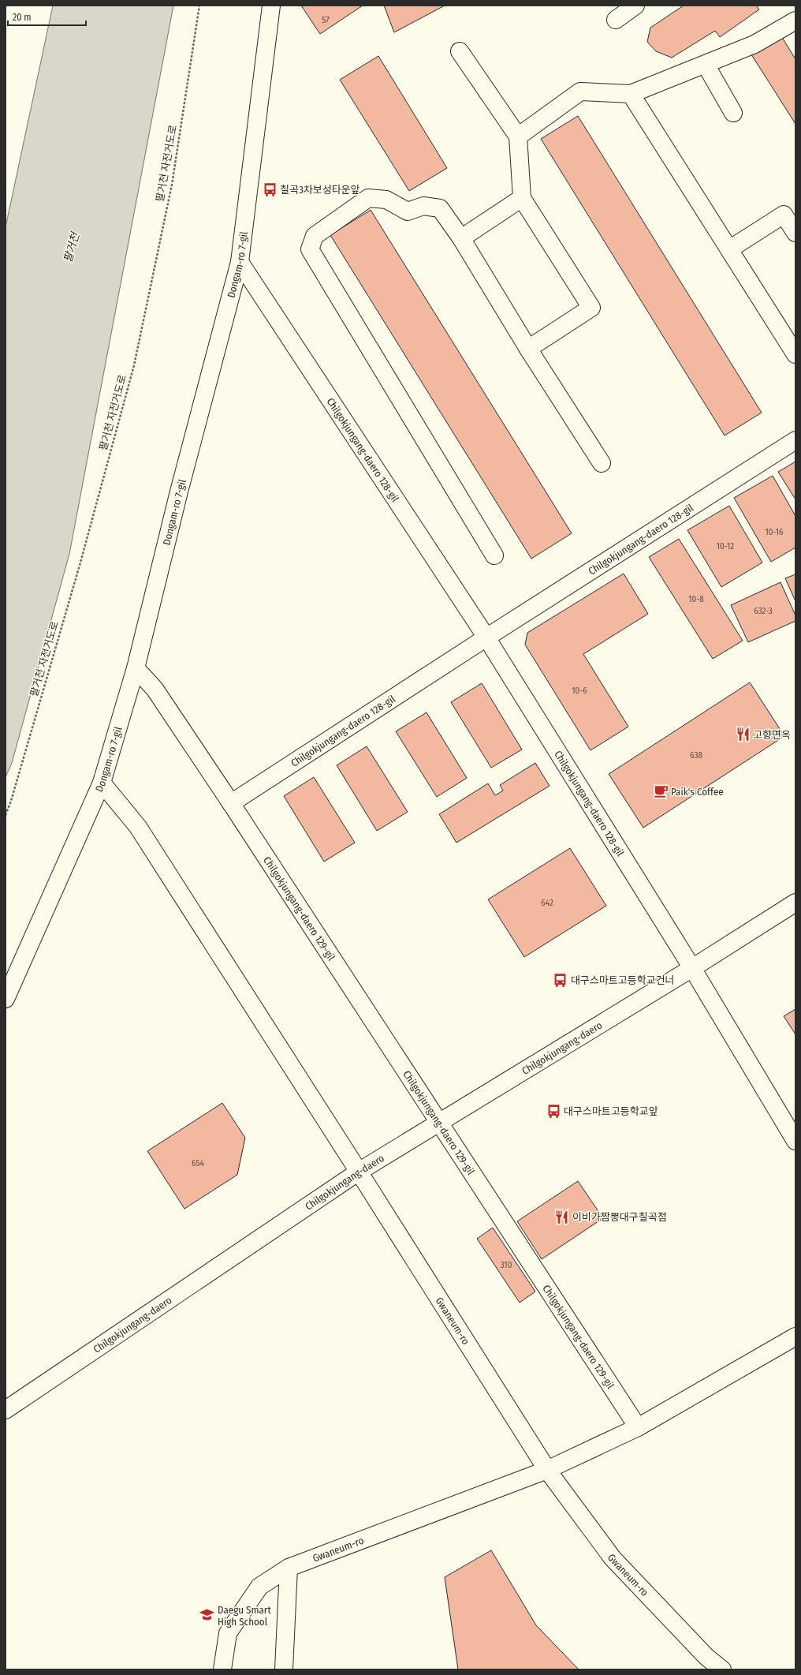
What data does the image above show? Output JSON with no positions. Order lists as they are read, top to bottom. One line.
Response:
{"streets":{"street":["Dongam-ro 7-gil","Chilgokjungang-daero 128-gil","Chilgokjungang-daero 129-gil","Chilgokjungang-daero","Gwaneum-ro"],"path":["팔거천 자전거도로"]},"crossings":[["Dongam-ro 7-gil","Chilgokjungang-daero 128-gil"],["Dongam-ro 7-gil","Chilgokjungang-daero 129-gil"],["Dongam-ro 7-gil","Gwaneum-ro"],["Chilgokjungang-daero 128-gil","Chilgokjungang-daero 129-gil"],["Chilgokjungang-daero 128-gil","Chilgokjungang-daero"],["Chilgokjungang-daero 129-gil","Chilgokjungang-daero"],["Chilgokjungang-daero","Gwaneum-ro"]],"water":["팔거천"],"places":{"bus stop":["칠곡3차보성타운앞","대구스마트고등학교건너","대구스마트고등학교앞"],"restaurant":["고향면옥","이비가짬뽕대구칠곡점"],"cafe":["Paik's Coffee"],"school or university":["Daegu Smart High School"]},"house_numbers":["57","10-16","10-12","10-8","632-3","10-6","638","642","654","310"],"scale_bar":"20 m"}
